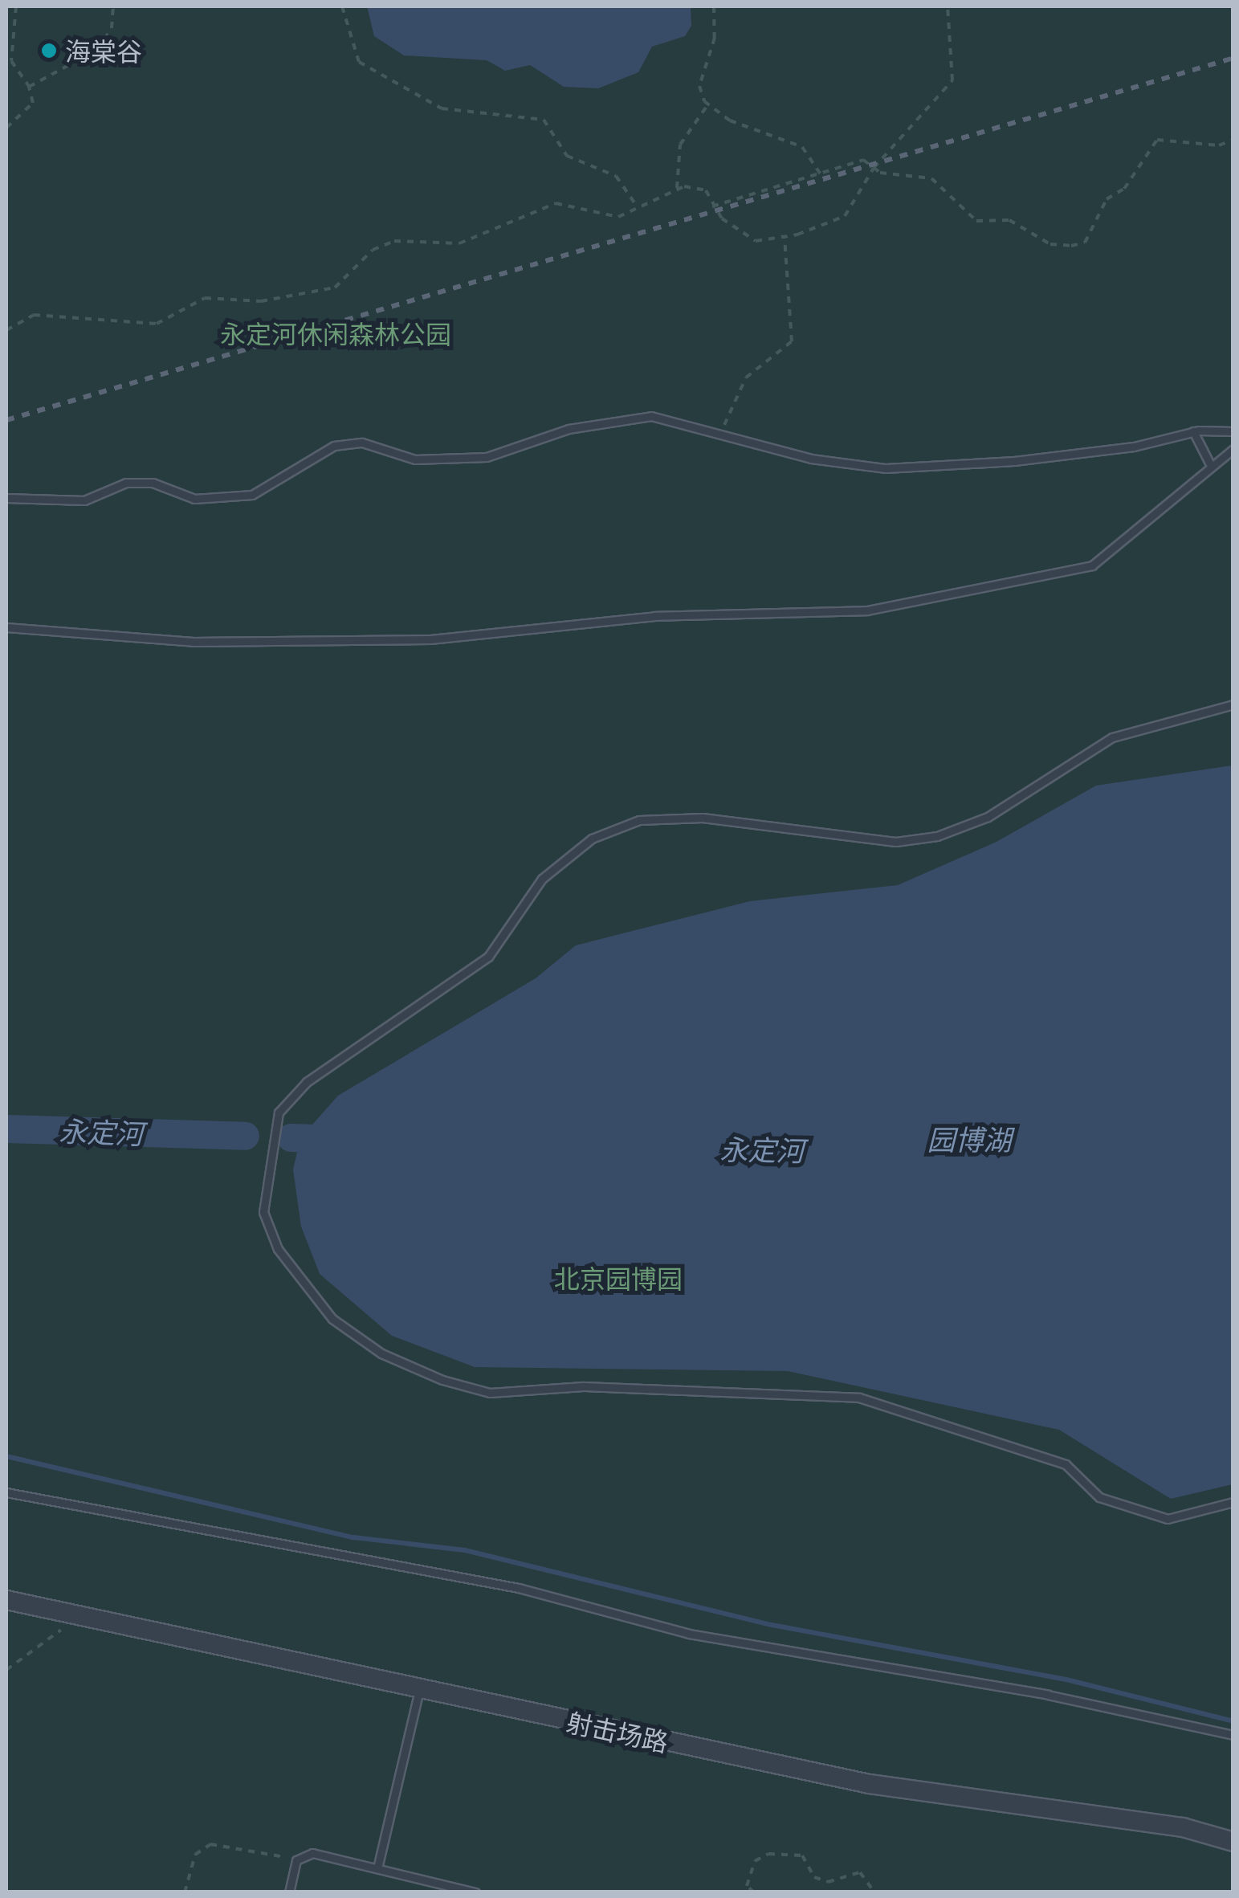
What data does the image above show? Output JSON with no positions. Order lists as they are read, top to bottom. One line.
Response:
{"streets":{"street":["射击场路"]},"water":["永定河","园博湖"],"parks":["永定河休闲森林公园","北京园博园"],"places":["海棠谷"]}
